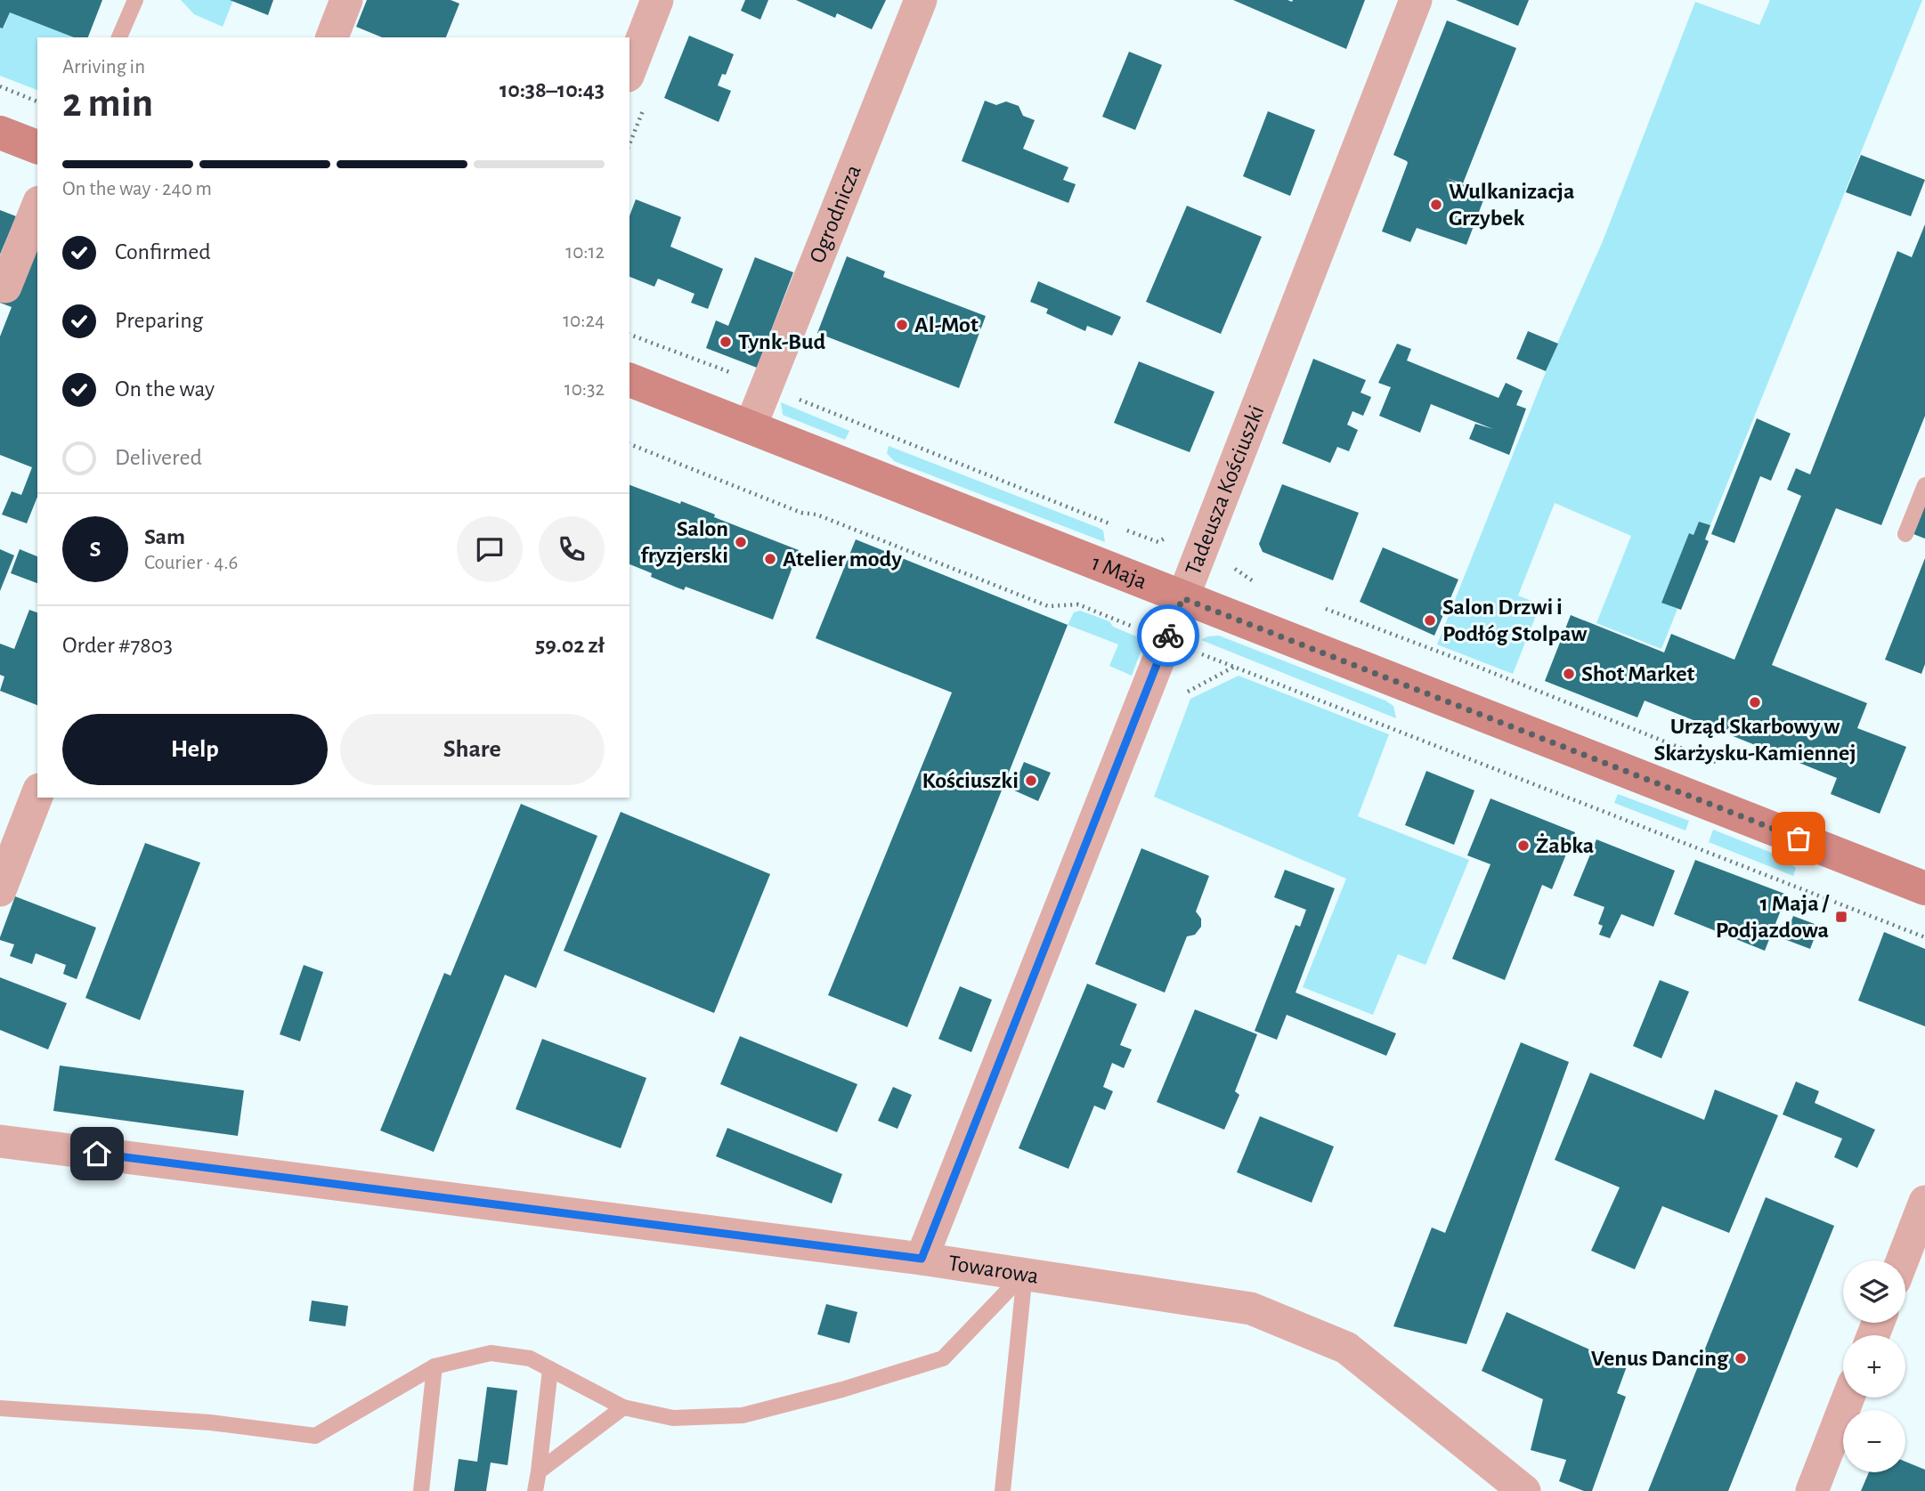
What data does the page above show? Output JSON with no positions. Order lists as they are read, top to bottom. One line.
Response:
{"streets":{"street":["Ogrodnicza","Tadeusza Kościuszki","1 Maja","Towarowa"]},"crossings":[["Ogrodnicza","1 Maja"],["Tadeusza Kościuszki","1 Maja"],["Tadeusza Kościuszki","Towarowa"]],"places":{"other":["Wulkanizacja Grzybek","Al-Mot","Tynk-Bud","Salon fryzjerski","Atelier mody","Salon Drzwi i Podłóg Stolpaw","Shot Market","Urząd Skarbowy w Skarżysku-Kamiennej","Kościuszki","Żabka","Venus Dancing"],"transit":["1 Maja / Podjazdowa"]},"page":{"heading":["2 min","Arriving in","10:38–10:43"],"panel":["Sam","Courier · 4.6","Order #7803","59.02 zł"],"bar":"On the way · 240 m","list":[["Confirmed","10:12"],["Preparing","10:24"],["On the way","10:32"],"Delivered"],"round":"S","buttons":["Help","Share"],"map_buttons":["+","−"]}}
